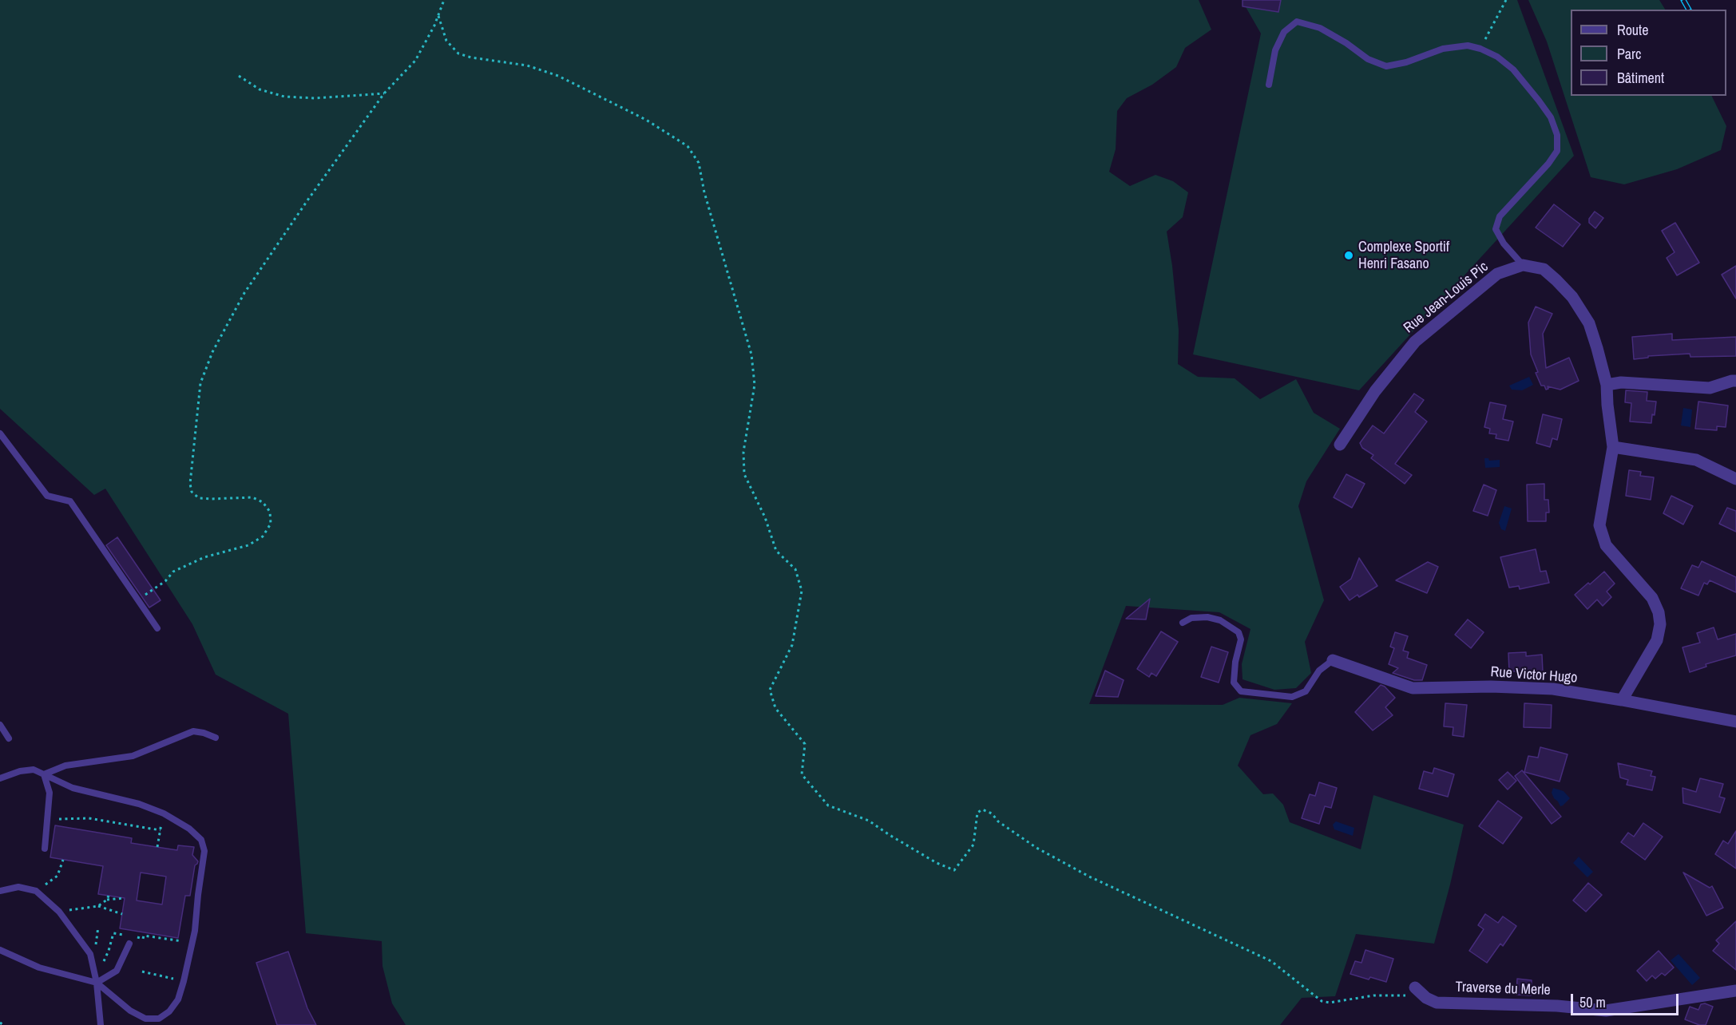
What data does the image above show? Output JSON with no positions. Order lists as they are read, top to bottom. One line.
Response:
{"streets":{"street":["Rue Jean-Louis Pic","Rue Victor Hugo","Traverse du Merle"]},"places":["Complexe Sportif Henri Fasano"],"legend":["Route","Parc","Bâtiment"],"scale_bar":"50 m"}
